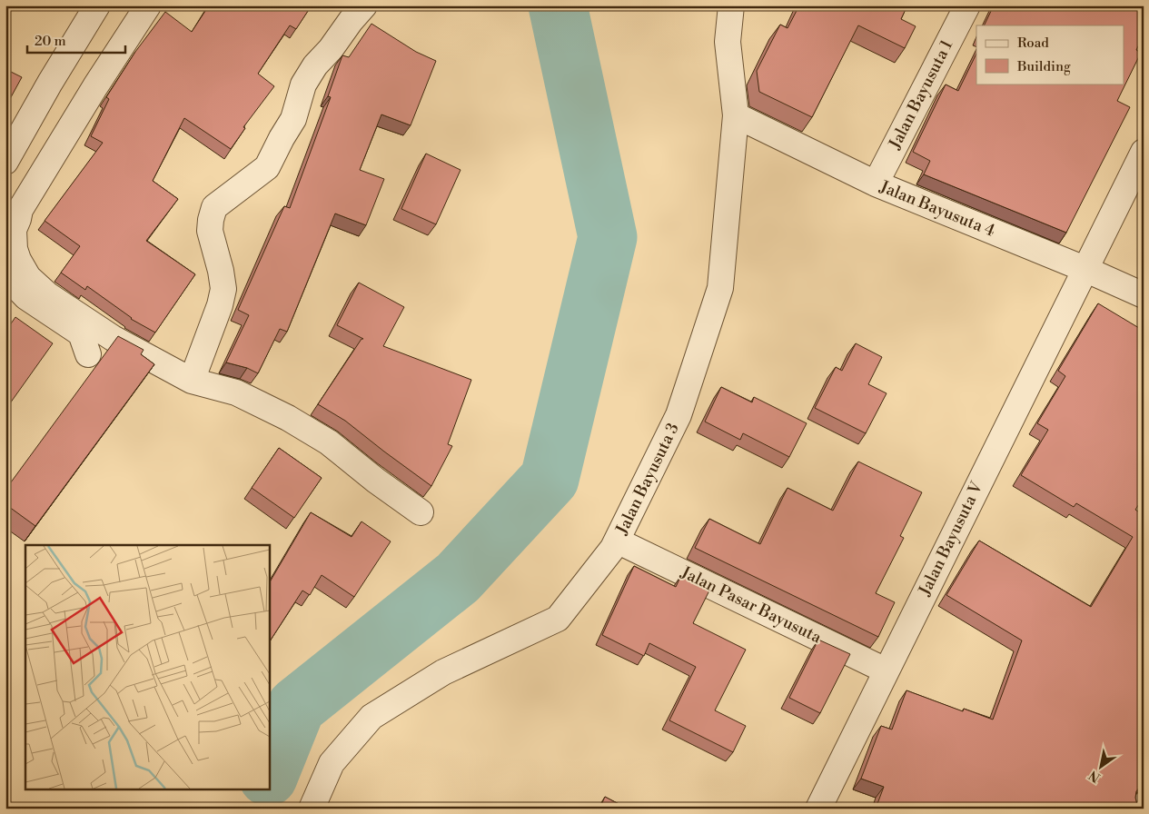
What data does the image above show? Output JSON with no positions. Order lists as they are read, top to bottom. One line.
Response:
{"streets":{"street":["Jalan Bayusuta 1","Jalan Bayusuta 4","Jalan Bayusuta 3","Jalan Bayusuta V","Jalan Pasar Bayusuta"]},"crossings":[["Jalan Bayusuta 1","Jalan Bayusuta 4"],["Jalan Bayusuta 4","Jalan Bayusuta 3"],["Jalan Bayusuta 4","Jalan Bayusuta V"],["Jalan Bayusuta 3","Jalan Pasar Bayusuta"],["Jalan Bayusuta V","Jalan Pasar Bayusuta"]],"legend":["Road","Building"],"scale_bar":"20 m","north":"bottom left"}
